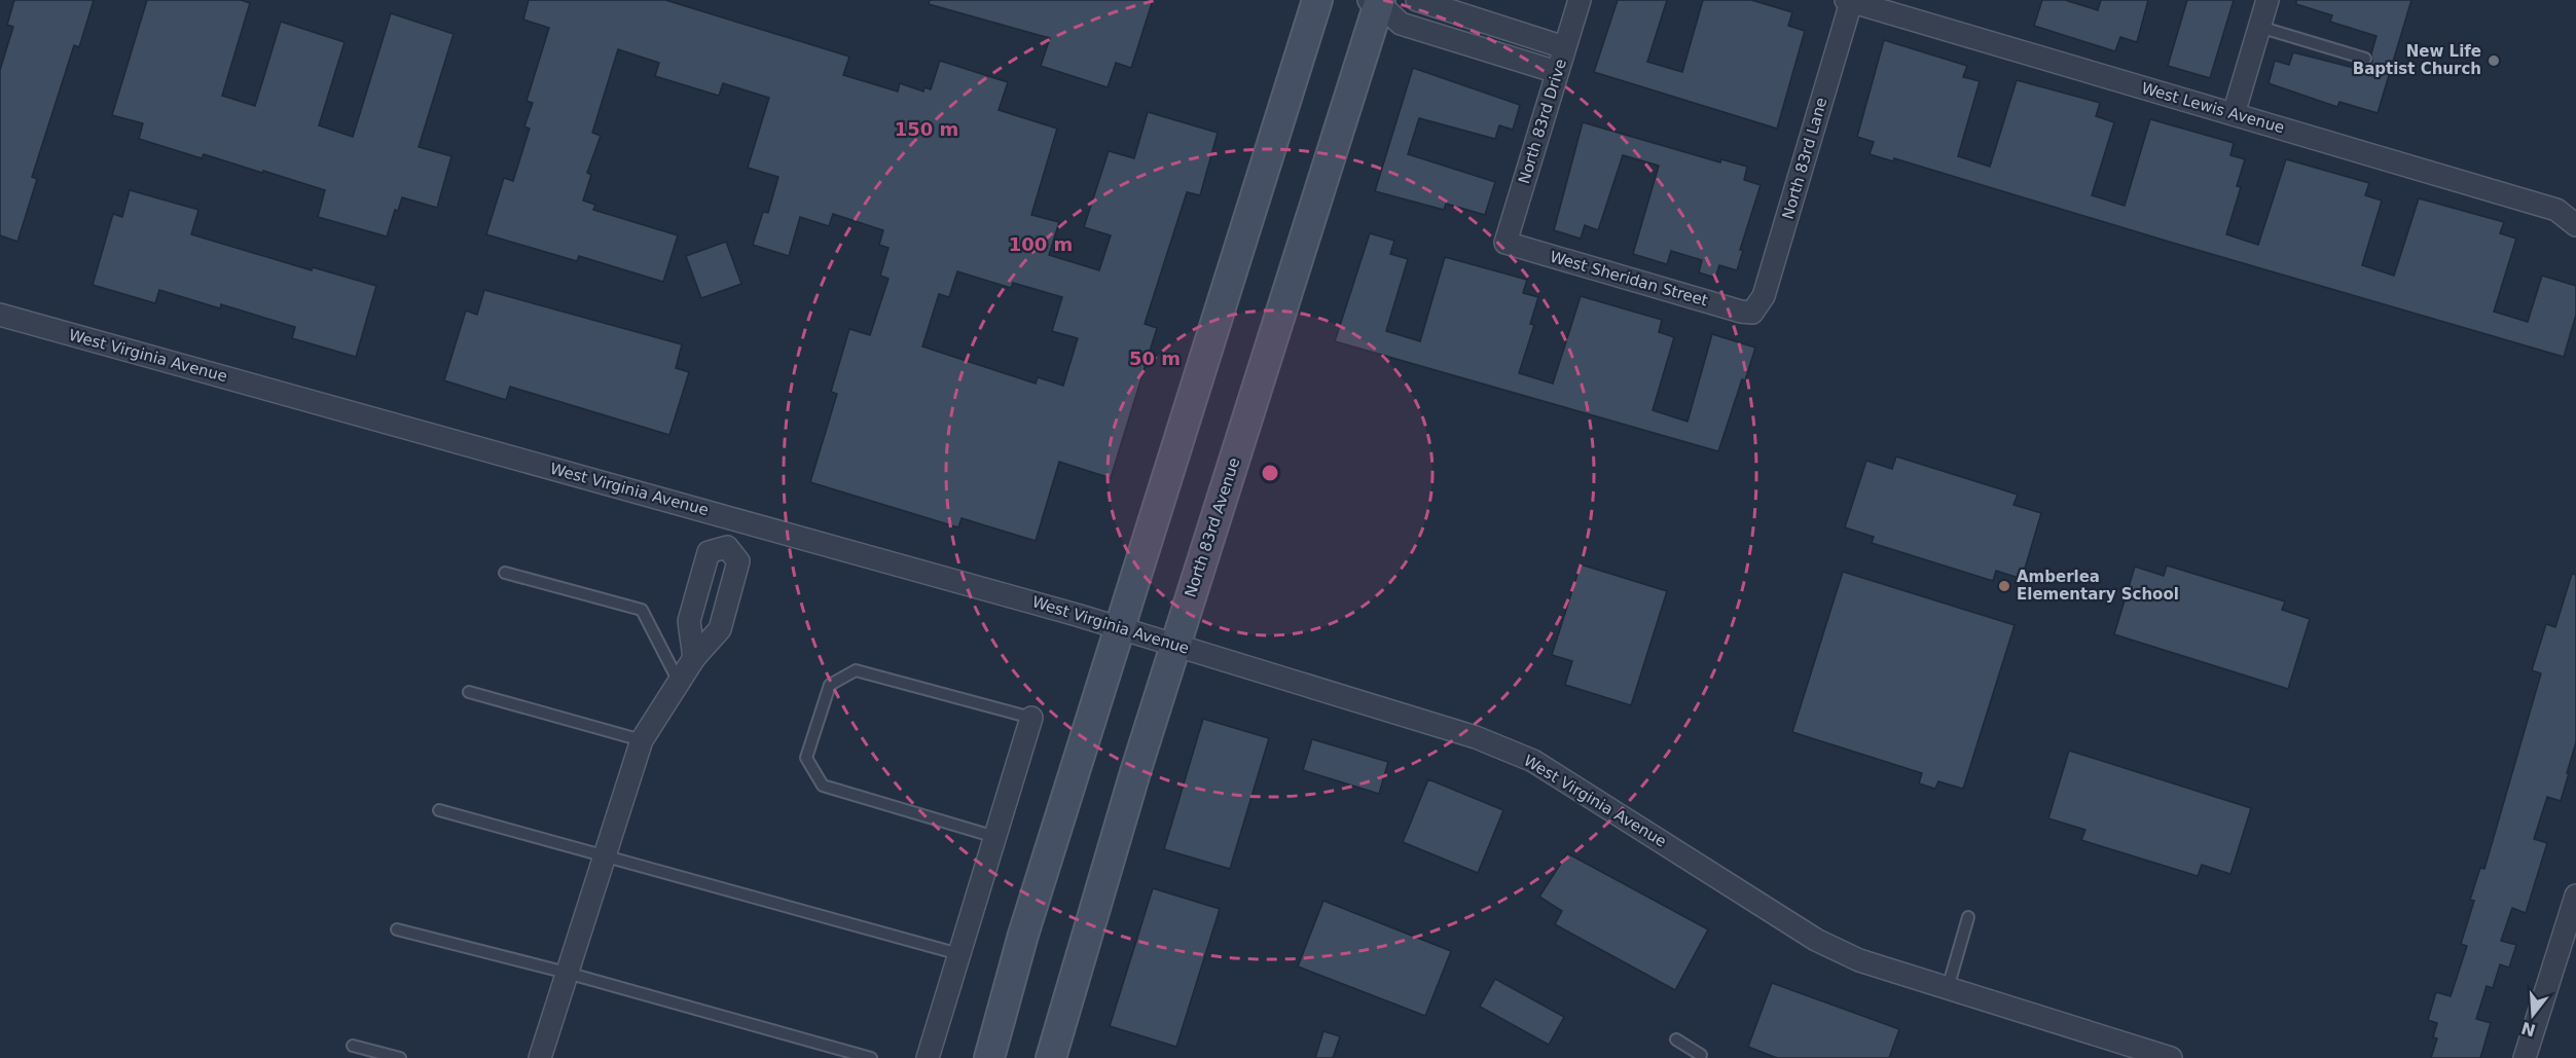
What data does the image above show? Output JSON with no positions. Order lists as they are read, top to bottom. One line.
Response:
{"streets":{"main road":["North 83rd Avenue"],"street":["West Lewis Avenue","North 83rd Drive","North 83rd Lane","West Sheridan Street","West Virginia Avenue"]},"crossings":[["West Lewis Avenue","North 83rd Lane"],["North 83rd Drive","West Sheridan Street"],["North 83rd Lane","West Sheridan Street"],["West Virginia Avenue","North 83rd Avenue"]],"places":["New Life Baptist Church","Amberlea Elementary School"],"north":"bottom","rings":["150 m","100 m","50 m"]}
